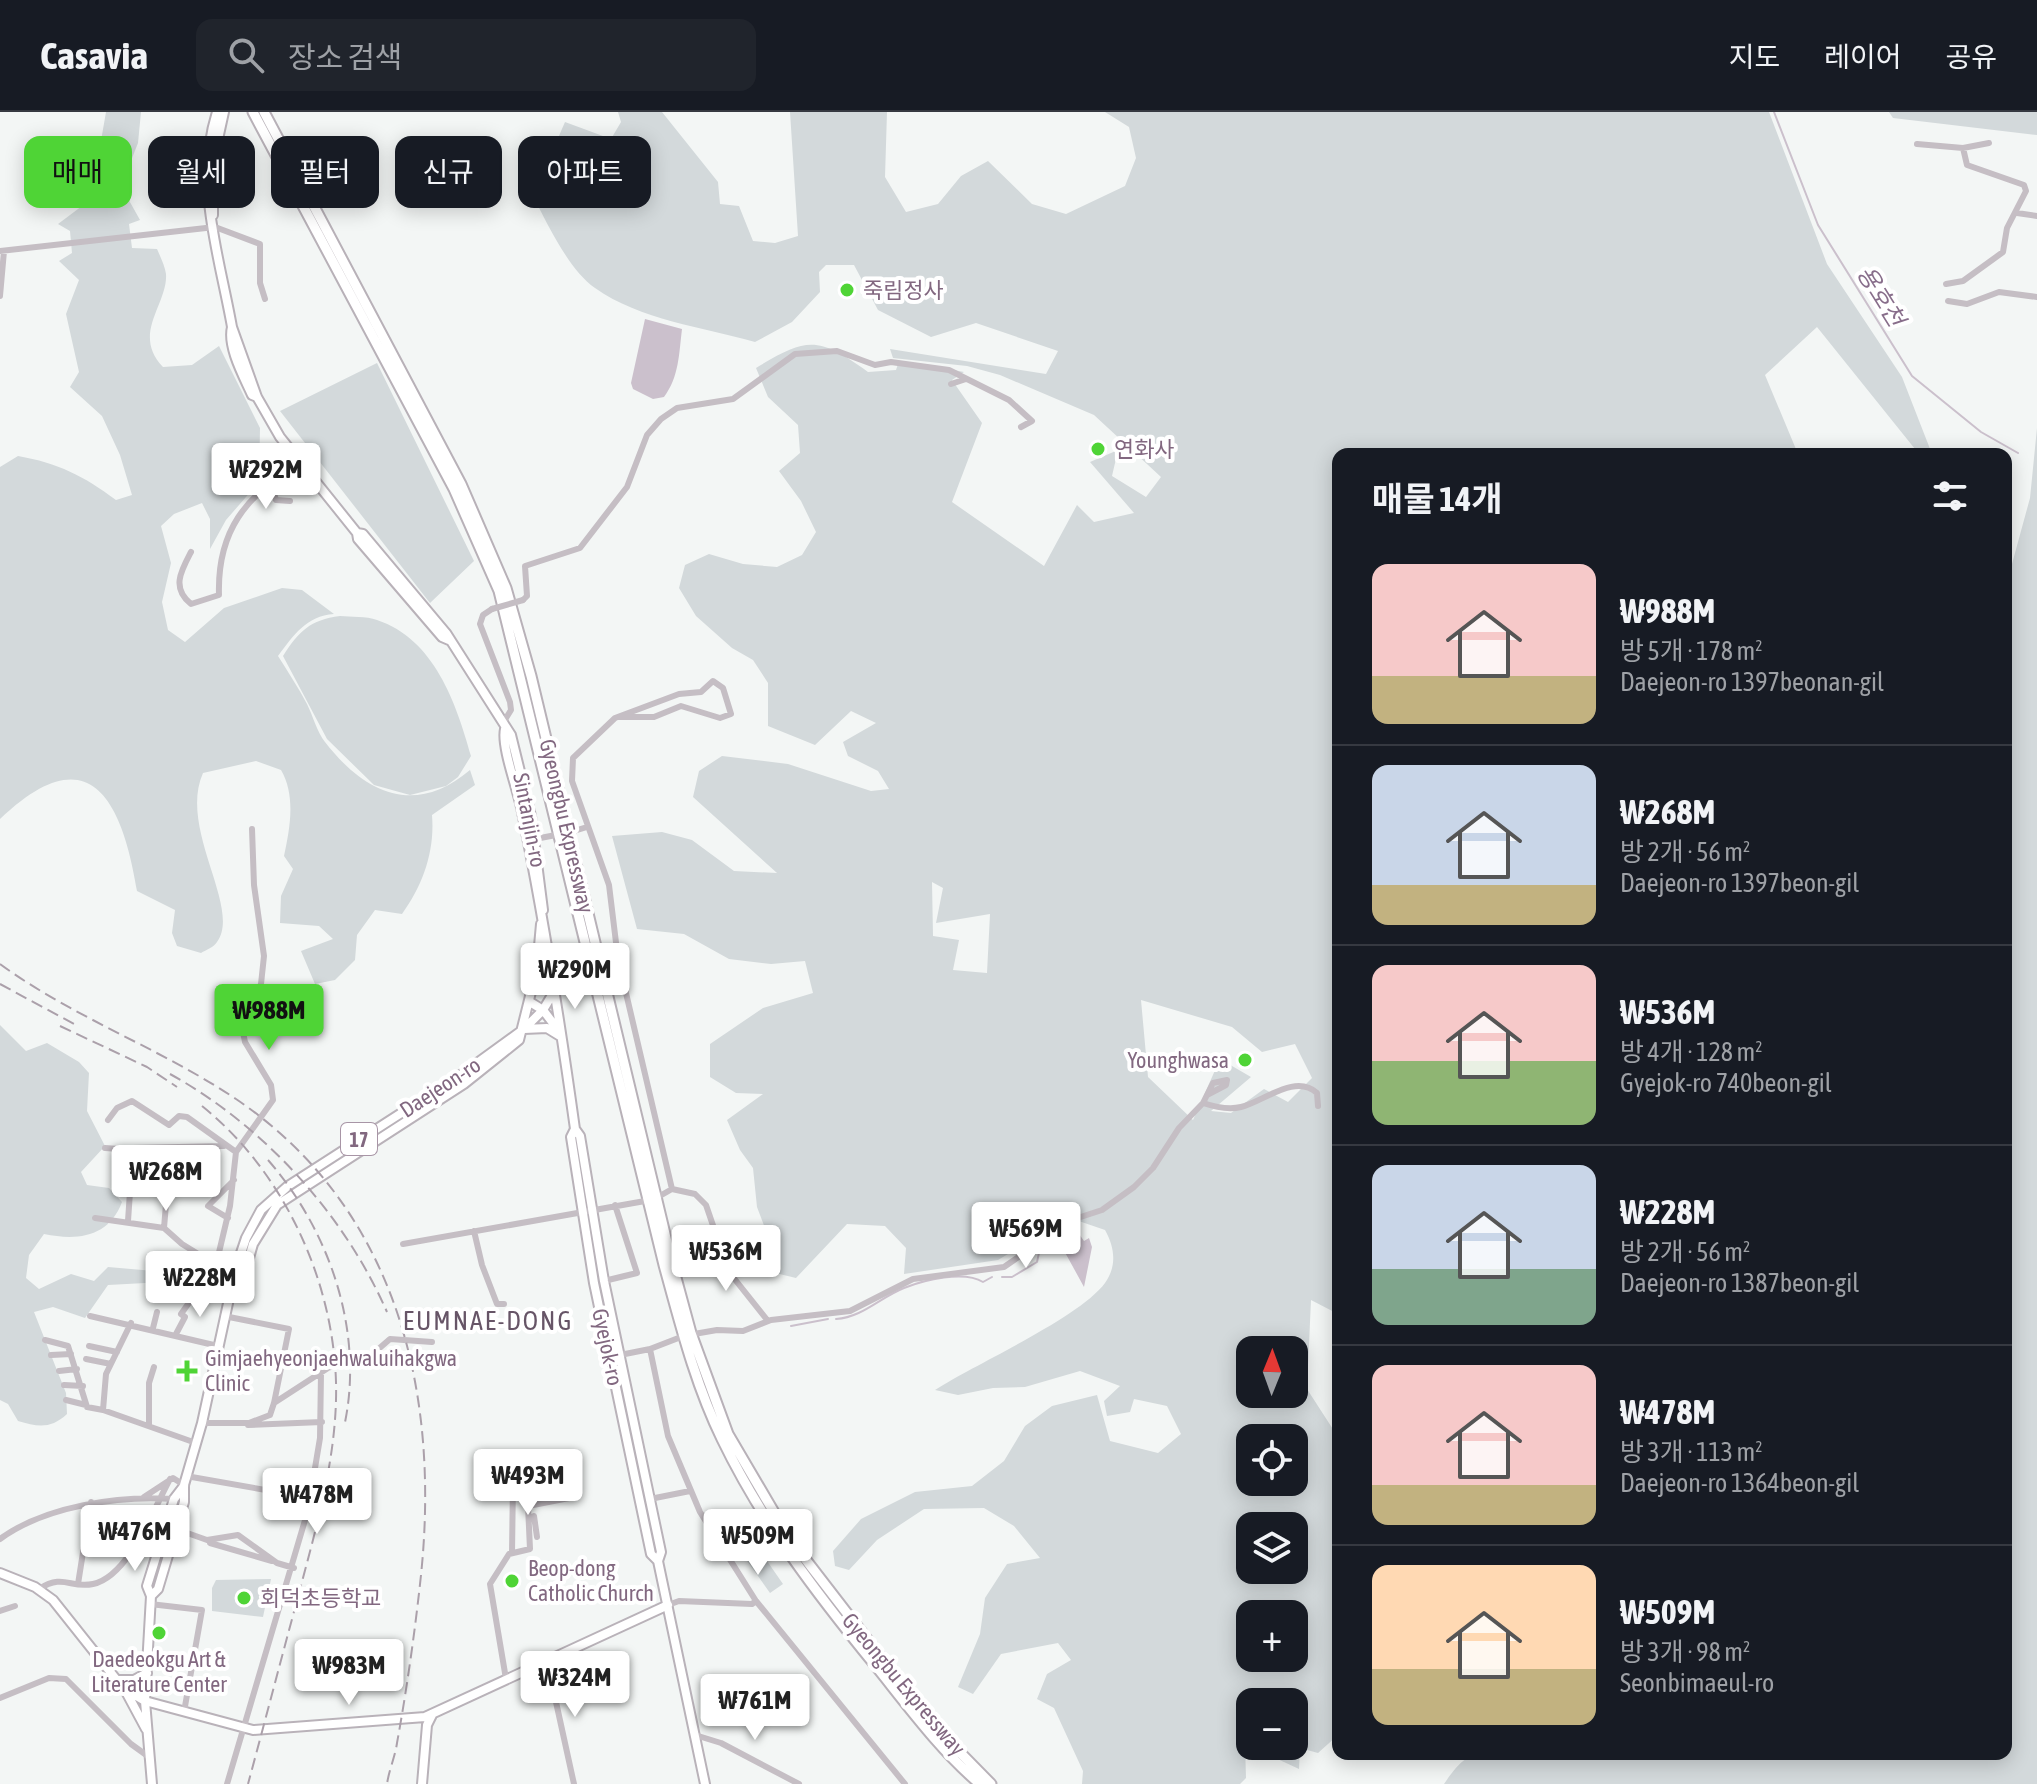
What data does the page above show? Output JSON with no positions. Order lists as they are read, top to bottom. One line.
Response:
{"streets":{"highway":["Gyeongbu Expressway"],"main road":["Sintanjin-ro","Daejeon-ro","17","Gyejok-ro"]},"crossings":[["Sintanjin-ro","Daejeon-ro"],["Sintanjin-ro","Gyejok-ro"],["Daejeon-ro","Gyejok-ro"]],"districts":["EUMNAE-DONG"],"water":["용호천"],"places":{"other":["죽림정사","연화사","Younghwasa","Beop-dong Catholic Church","회덕초등학교","Daedeokgu Art & Literature Center"],"health":["Gimjaehyeonjaehwaluihakgwa Clinic"]},"north":"top","page":{"header":"Casavia","search":"장소 검색","nav":["지도","레이어","공유"],"chip":["매매","월세","필터","신규","아파트"],"price":["₩292M","₩290M","₩988M","₩268M","₩569M","₩536M","₩228M","₩493M","₩478M","₩476M","₩509M","₩983M","₩324M","₩761M"],"heading":"매물 14개","list":[{"name":"₩988M","note":"방 5개 · 178 m² · Daejeon-ro 1397beonan-gil"},{"name":"₩268M","note":"방 2개 · 56 m² · Daejeon-ro 1397beon-gil"},{"name":"₩536M","note":"방 4개 · 128 m² · Gyejok-ro 740beon-gil"},{"name":"₩228M","note":"방 2개 · 56 m² · Daejeon-ro 1387beon-gil"},{"name":"₩478M","note":"방 3개 · 113 m² · Daejeon-ro 1364beon-gil"},{"name":"₩509M","note":"방 3개 · 98 m² · Seonbimaeul-ro"}],"map_buttons":["+","−"]}}
